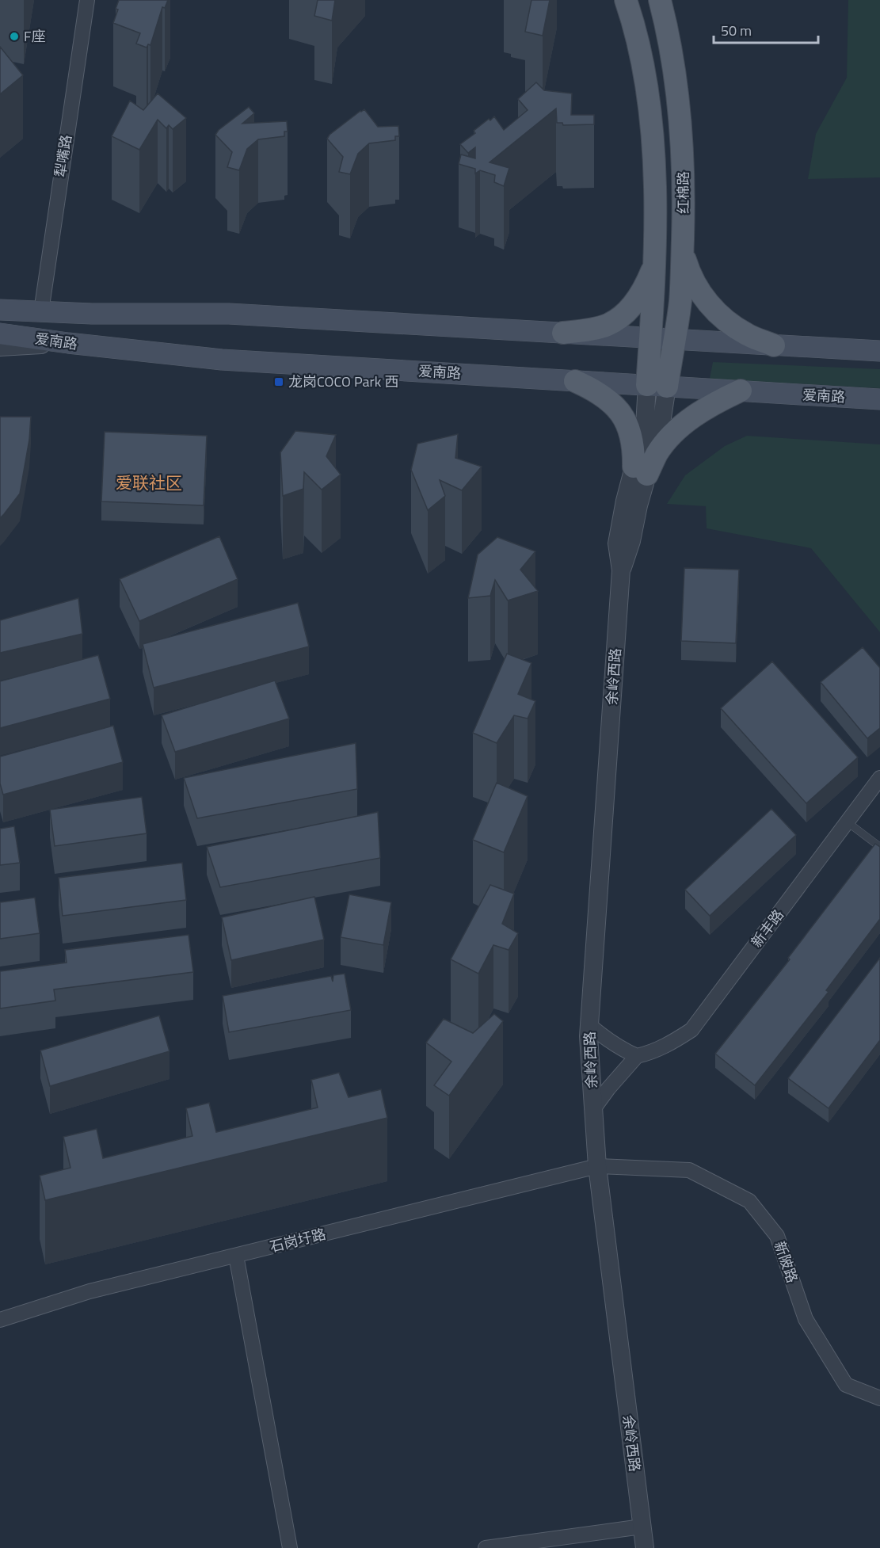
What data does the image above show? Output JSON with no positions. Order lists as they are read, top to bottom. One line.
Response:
{"streets":{"main road":["红棉路","爱南路"],"street":["犁嘴路","余岭西路","新丰路","石岗圩路","新陂路"]},"crossings":[["犁嘴路","爱南路"],["红棉路","爱南路"],["红棉路","余岭西路"],["爱南路","余岭西路"],["余岭西路","石岗圩路"],["余岭西路","新陂路"],["石岗圩路","新陂路"]],"districts":["爱联社区"],"places":{"other":["F座"],"transit":["龙岗COCO Park 西"]},"scale_bar":"50 m"}
